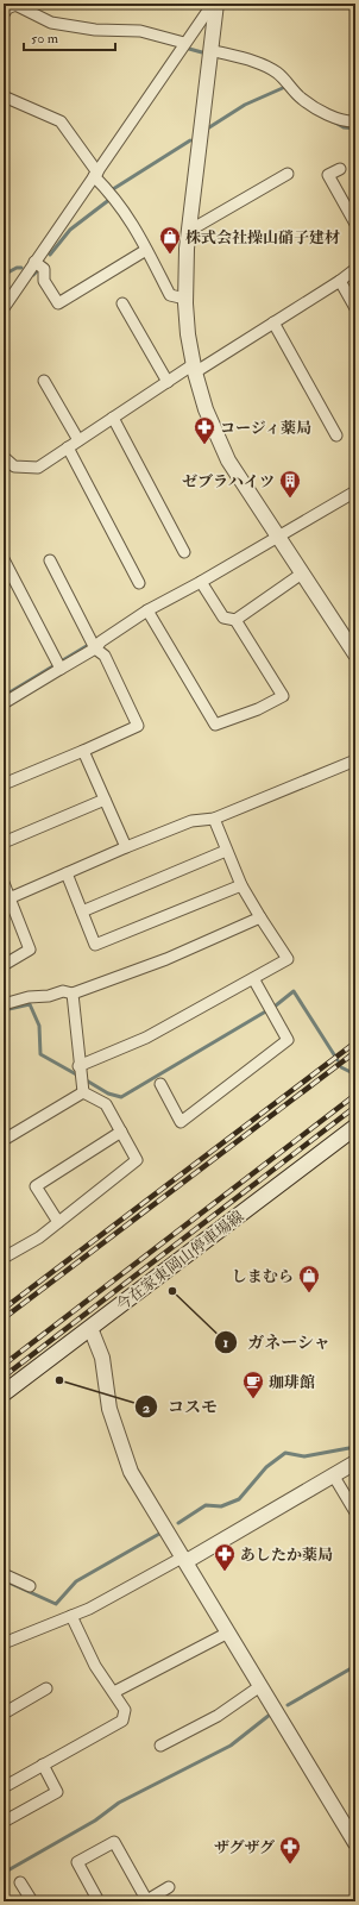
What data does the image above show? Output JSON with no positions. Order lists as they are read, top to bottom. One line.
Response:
{"streets":{"main road":["今在家東岡山停車場線"]},"places":{"shop":["株式会社操山硝子建材","しまむら"],"pharmacy":["コージィ薬局","あしたか薬局","ザグザグ"],"building":["ゼブラハイツ"],"other":["ガネーシャ","コスモ"],"cafe":["珈琲館"]},"scale_bar":"50 m"}
